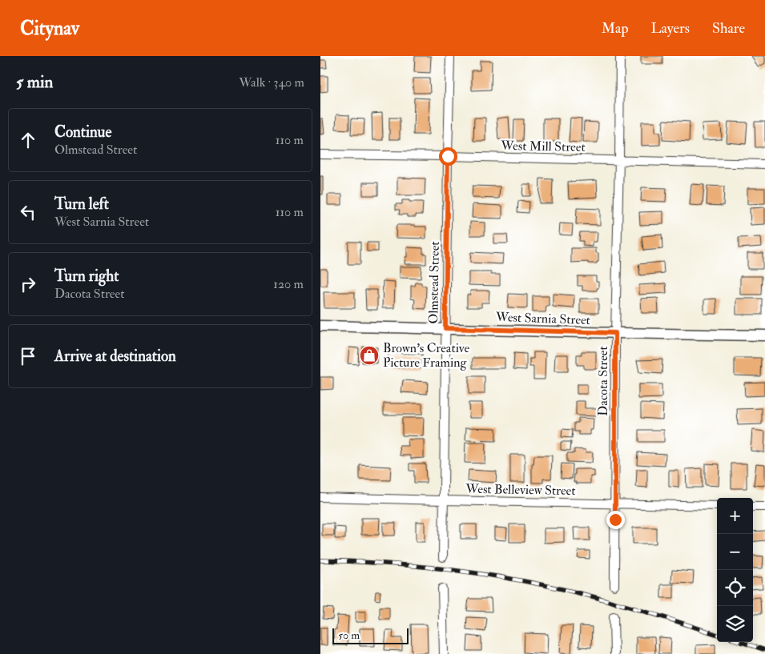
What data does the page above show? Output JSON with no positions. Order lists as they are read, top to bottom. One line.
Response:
{"streets":{"street":["West Mill Street","Olmstead Street","West Sarnia Street","Dacota Street","West Belleview Street"]},"crossings":[["West Mill Street","Olmstead Street"],["West Mill Street","Dacota Street"],["Olmstead Street","West Sarnia Street"],["Olmstead Street","West Belleview Street"],["West Sarnia Street","Dacota Street"],["Dacota Street","West Belleview Street"]],"places":{"shop":["Brown's Creative Picture Framing"]},"scale_bar":"50 m","page":{"header":"Citynav","nav":["Map","Layers","Share"],"heading":["5 min","Walk · 340 m"],"list":[["Continue","Olmstead Street","110 m"],["Turn left","West Sarnia Street","110 m"],["Turn right","Dacota Street","120 m"],"Arrive at destination"],"map_buttons":["+","−"],"scale":"50 m"}}
